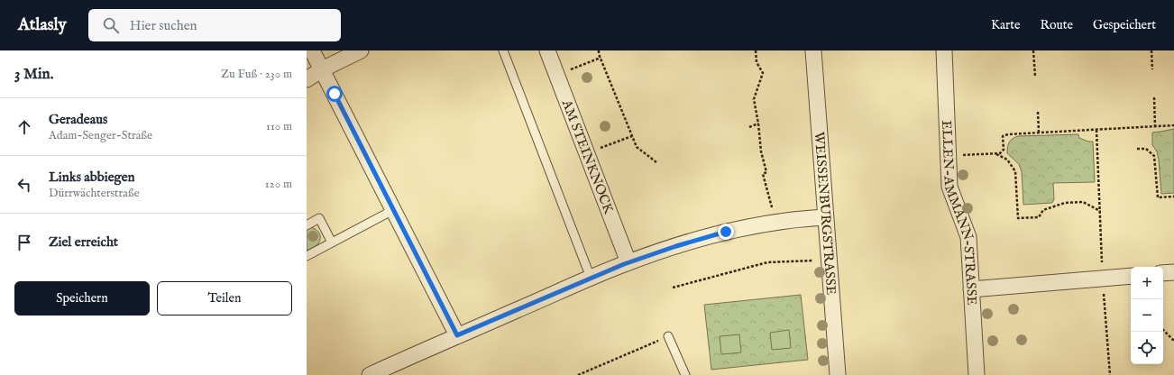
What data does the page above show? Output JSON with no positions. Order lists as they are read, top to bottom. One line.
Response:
{"streets":{"street":["AM STEINKNOCK","WEISSENBURGSTRASSE","ELLEN-AMMANN-STRASSE"]},"page":{"header":"Atlasly","search":"Hier suchen","nav":["Karte","Route","Gespeichert"],"heading":["3 Min.","Zu Fuß · 230 m"],"list":[["Geradeaus","Adam-Senger-Straße","110 m"],["Links abbiegen","Dürrwächterstraße","120 m"],"Ziel erreicht"],"map_buttons":["+","−"],"buttons":["Speichern","Teilen"]}}
